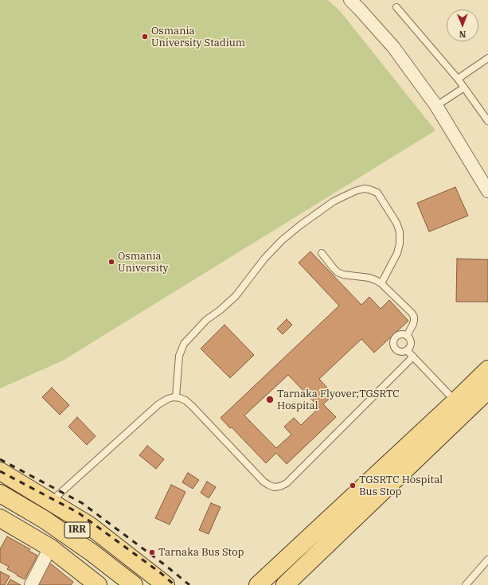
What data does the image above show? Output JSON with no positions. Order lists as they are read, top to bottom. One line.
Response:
{"streets":{"main road":["IRR"]},"places":["Osmania University Stadium","Osmania University","Tarnaka Flyover;TGSRTC Hospital","TGSRTC Hospital Bus Stop","Tarnaka Bus Stop"],"north":"bottom"}
